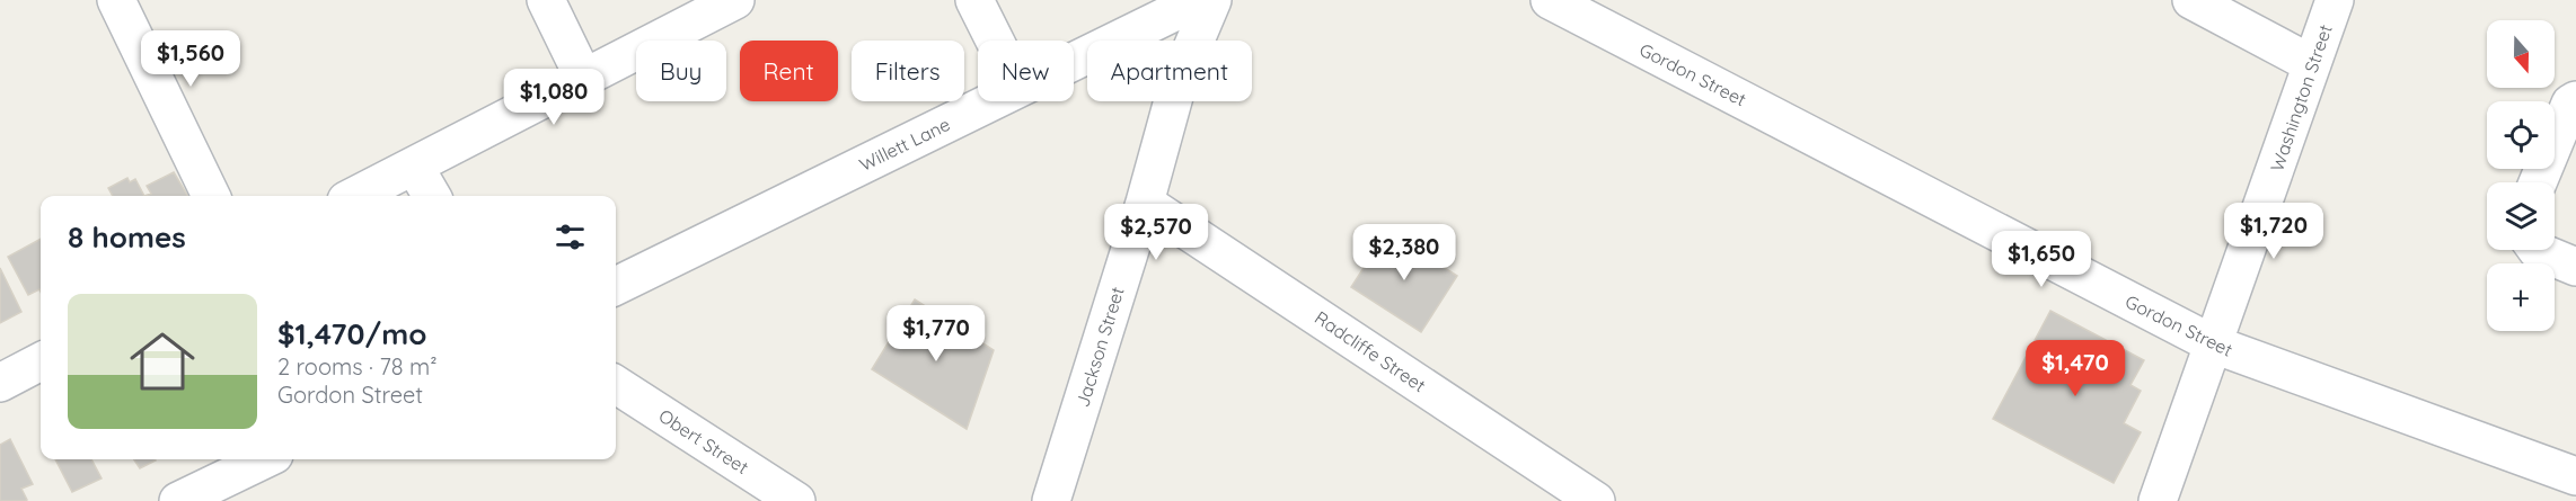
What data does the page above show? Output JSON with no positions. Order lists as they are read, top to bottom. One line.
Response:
{"streets":{"street":["Gordon Street","Washington Street","Willett Lane","Jackson Street","Radcliffe Street","Obert Street"]},"crossings":[["Gordon Street","Washington Street"],["Jackson Street","Radcliffe Street"]],"north":"bottom","page":{"map_buttons":"+","price":["$1,560","$1,080","$1,720","$2,570","$2,380","$1,650","$1,770","$1,470"],"chip":["Buy","Rent","Filters","New","Apartment"],"heading":"8 homes","list":[{"name":"$1,470/mo","note":"2 rooms · 78 m² · Gordon Street"}]}}
